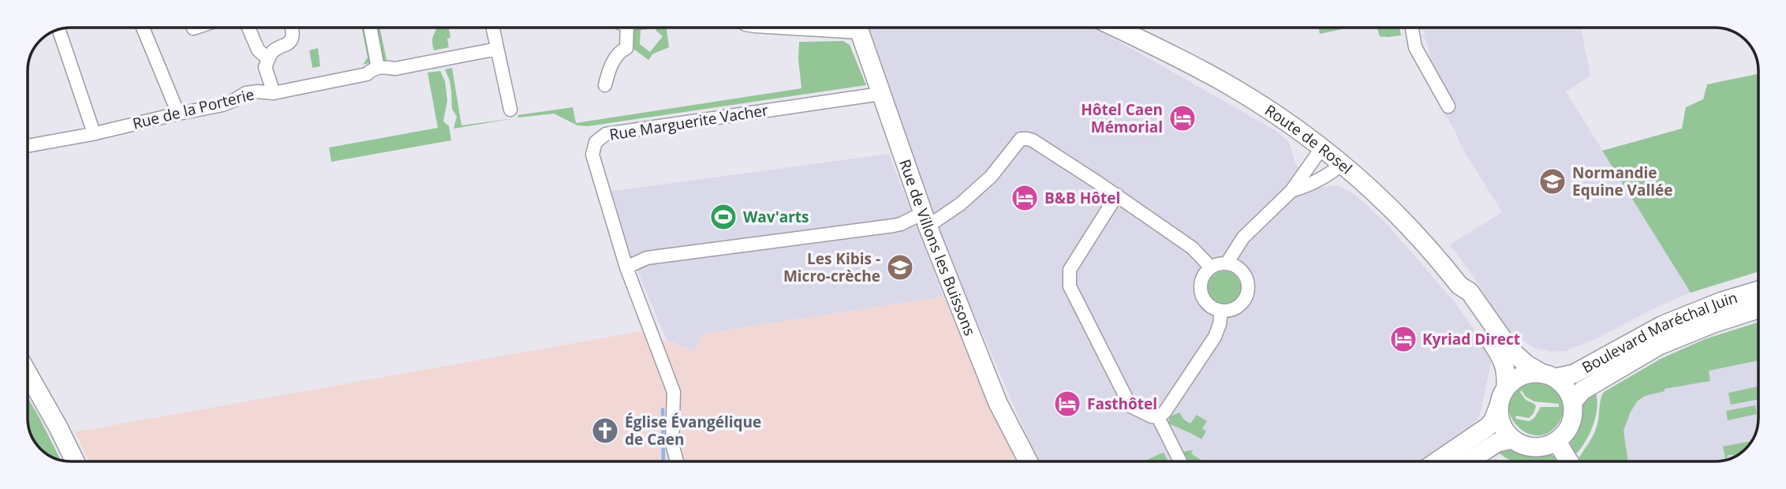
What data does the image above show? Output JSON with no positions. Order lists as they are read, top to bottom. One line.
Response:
{"streets":{"street":["Rue de la Porterie","Rue Marguerite Vacher","Route de Rosel","Rue de Villons les Buissons","Boulevard Maréchal Juin"]},"crossings":[["Rue Marguerite Vacher","Rue de Villons les Buissons"],["Route de Rosel","Boulevard Maréchal Juin"]],"places":{"hotel":["Hôtel Caen Mémorial","B&B Hôtel","Kyriad Direct","Fasthôtel"],"school or university":["Normandie Equine Vallée","Les Kibis - Micro-crèche"],"sports":["Wav'arts"],"church":["Église Évangélique de Caen"]}}
